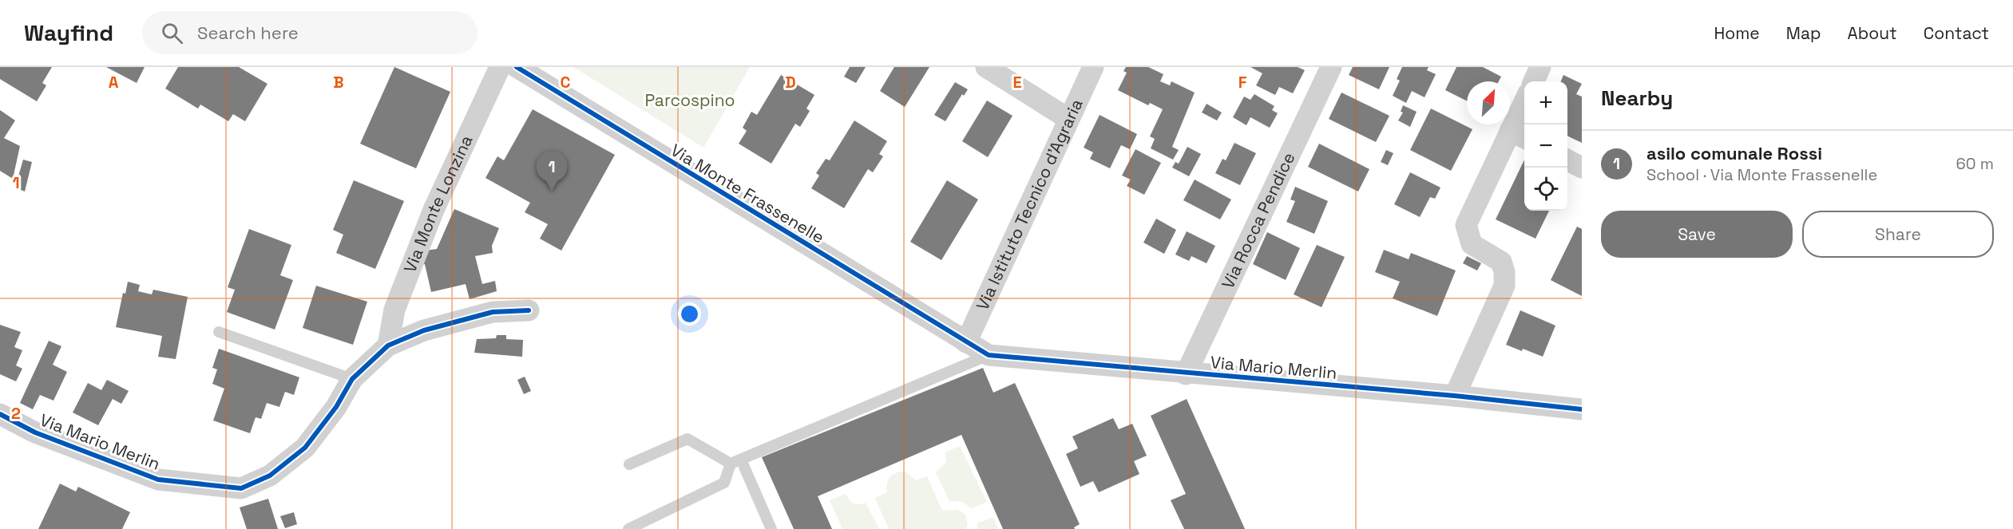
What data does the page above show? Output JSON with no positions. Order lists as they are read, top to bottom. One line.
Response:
{"streets":{"street":["Via Monte Frassenelle","Via Monte Lonzina","Via Istituto Tecnico d'Agraria","Via Rocca Pendice","Via Mario Merlin"]},"crossings":[["Via Monte Frassenelle","Via Istituto Tecnico d'Agraria"],["Via Monte Frassenelle","Via Mario Merlin"],["Via Monte Lonzina","Via Mario Merlin"],["Via Istituto Tecnico d'Agraria","Via Mario Merlin"],["Via Rocca Pendice","Via Mario Merlin"]],"parks":["Parcospino"],"north":"top right","page":{"header":"Wayfind","search":"Search here","nav":["Home","Map","About","Contact"],"heading":"Nearby","map_buttons":["+","−"],"list":[{"mark":"1","name":"asilo comunale Rossi","note":"School · Via Monte Frassenelle","value":"60 m"}],"pins":"1","buttons":["Save","Share"]},"grid":{"columns":["A","B","C","D","E","F"],"rows":["1","2"]}}
